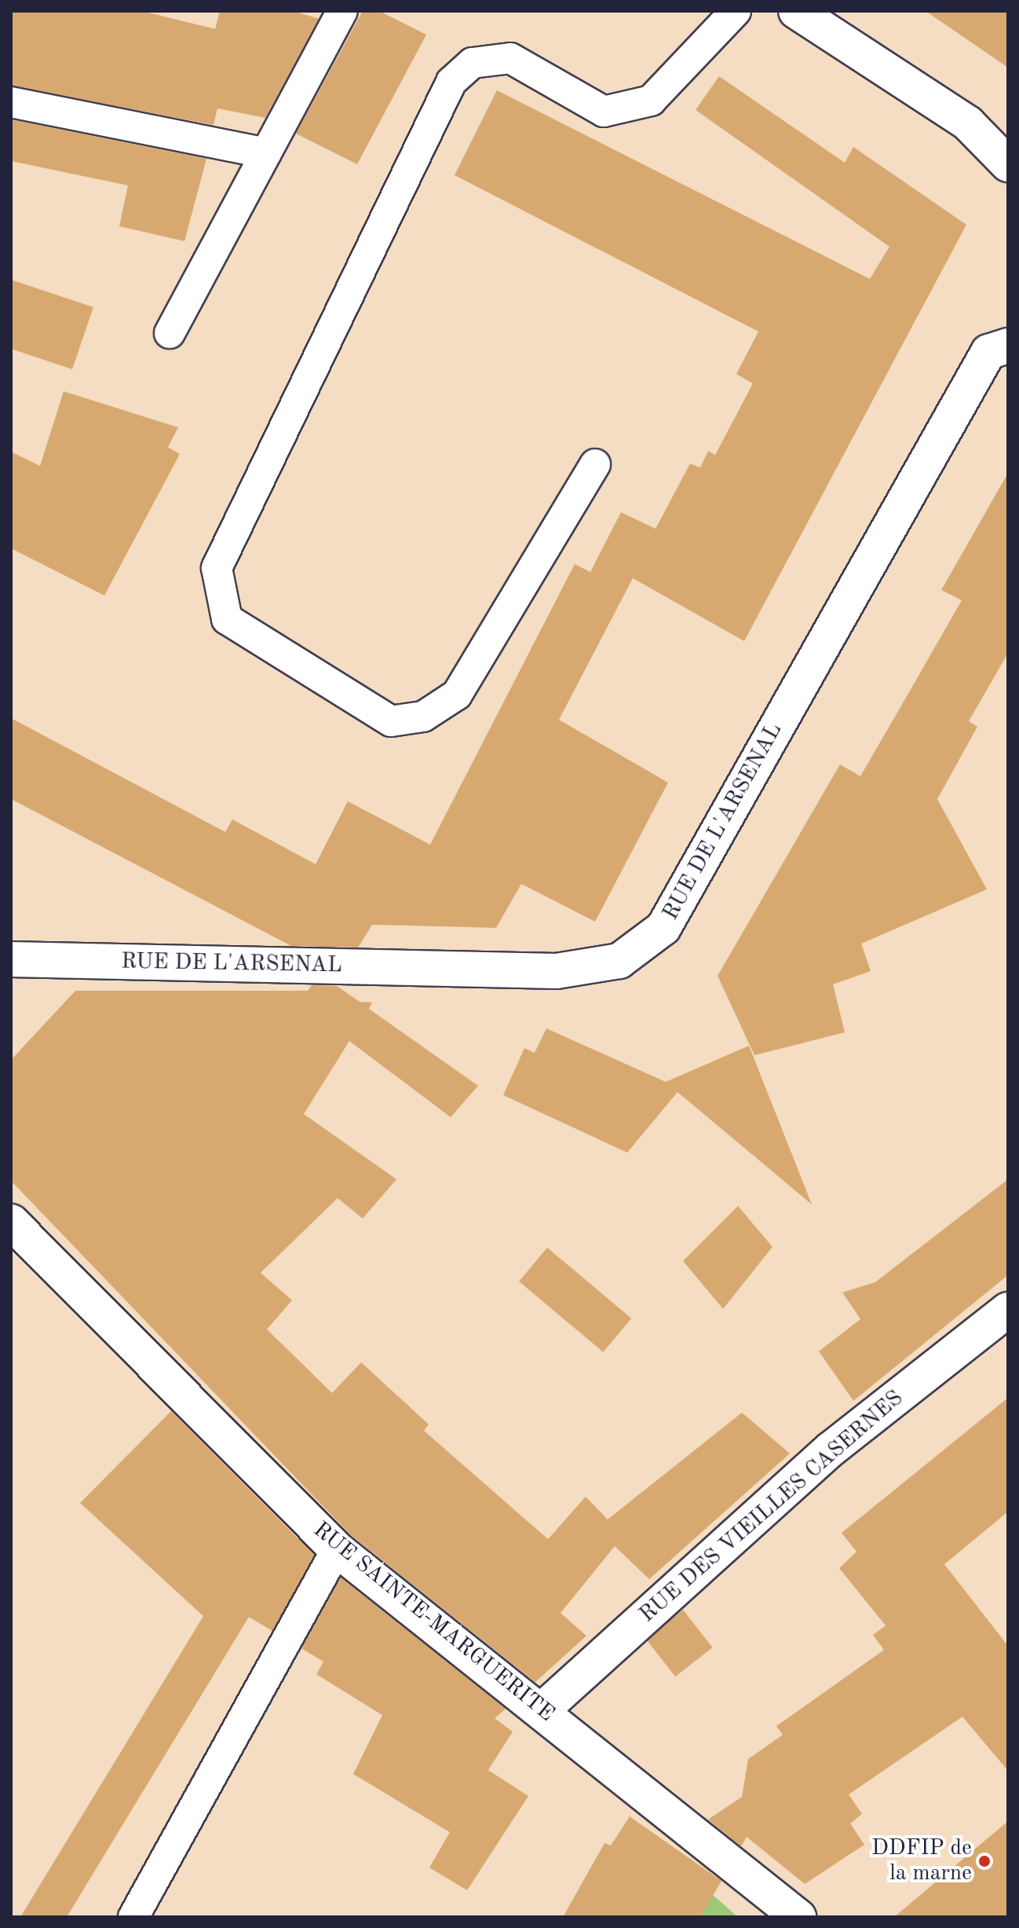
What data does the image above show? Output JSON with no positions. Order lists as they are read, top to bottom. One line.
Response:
{"streets":{"street":["RUE DE L'ARSENAL","RUE DES VIEILLES CASERNES","RUE SAINTE-MARGUERITE"]},"crossings":[["RUE DES VIEILLES CASERNES","RUE SAINTE-MARGUERITE"]],"places":["DDFIP de la marne"]}
